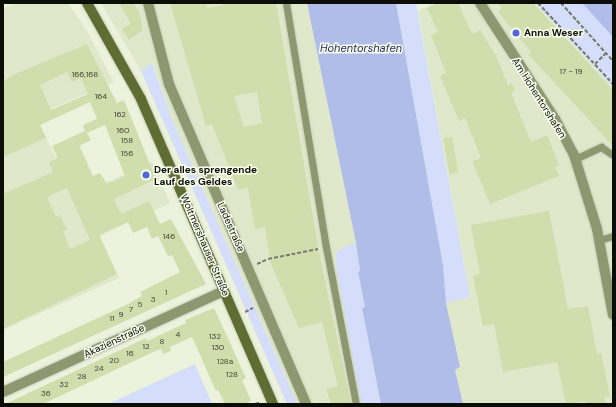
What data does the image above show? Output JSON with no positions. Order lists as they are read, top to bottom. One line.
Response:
{"streets":{"street":["Am Hohentorshafen","Ladestraße","Woltmershauser Straße","Akazienstraße"]},"crossings":[["Woltmershauser Straße","Akazienstraße"]],"water":["Hohentorshafen"],"places":["Anna Weser","Der alles sprengende Lauf des Geldes"],"house_numbers":["17 - 19","166,168","164","162","160","158","156","146","1","3","5","7","9","11","4","132","8","12","130","16","20","128a","24","128","28","32","36"]}
